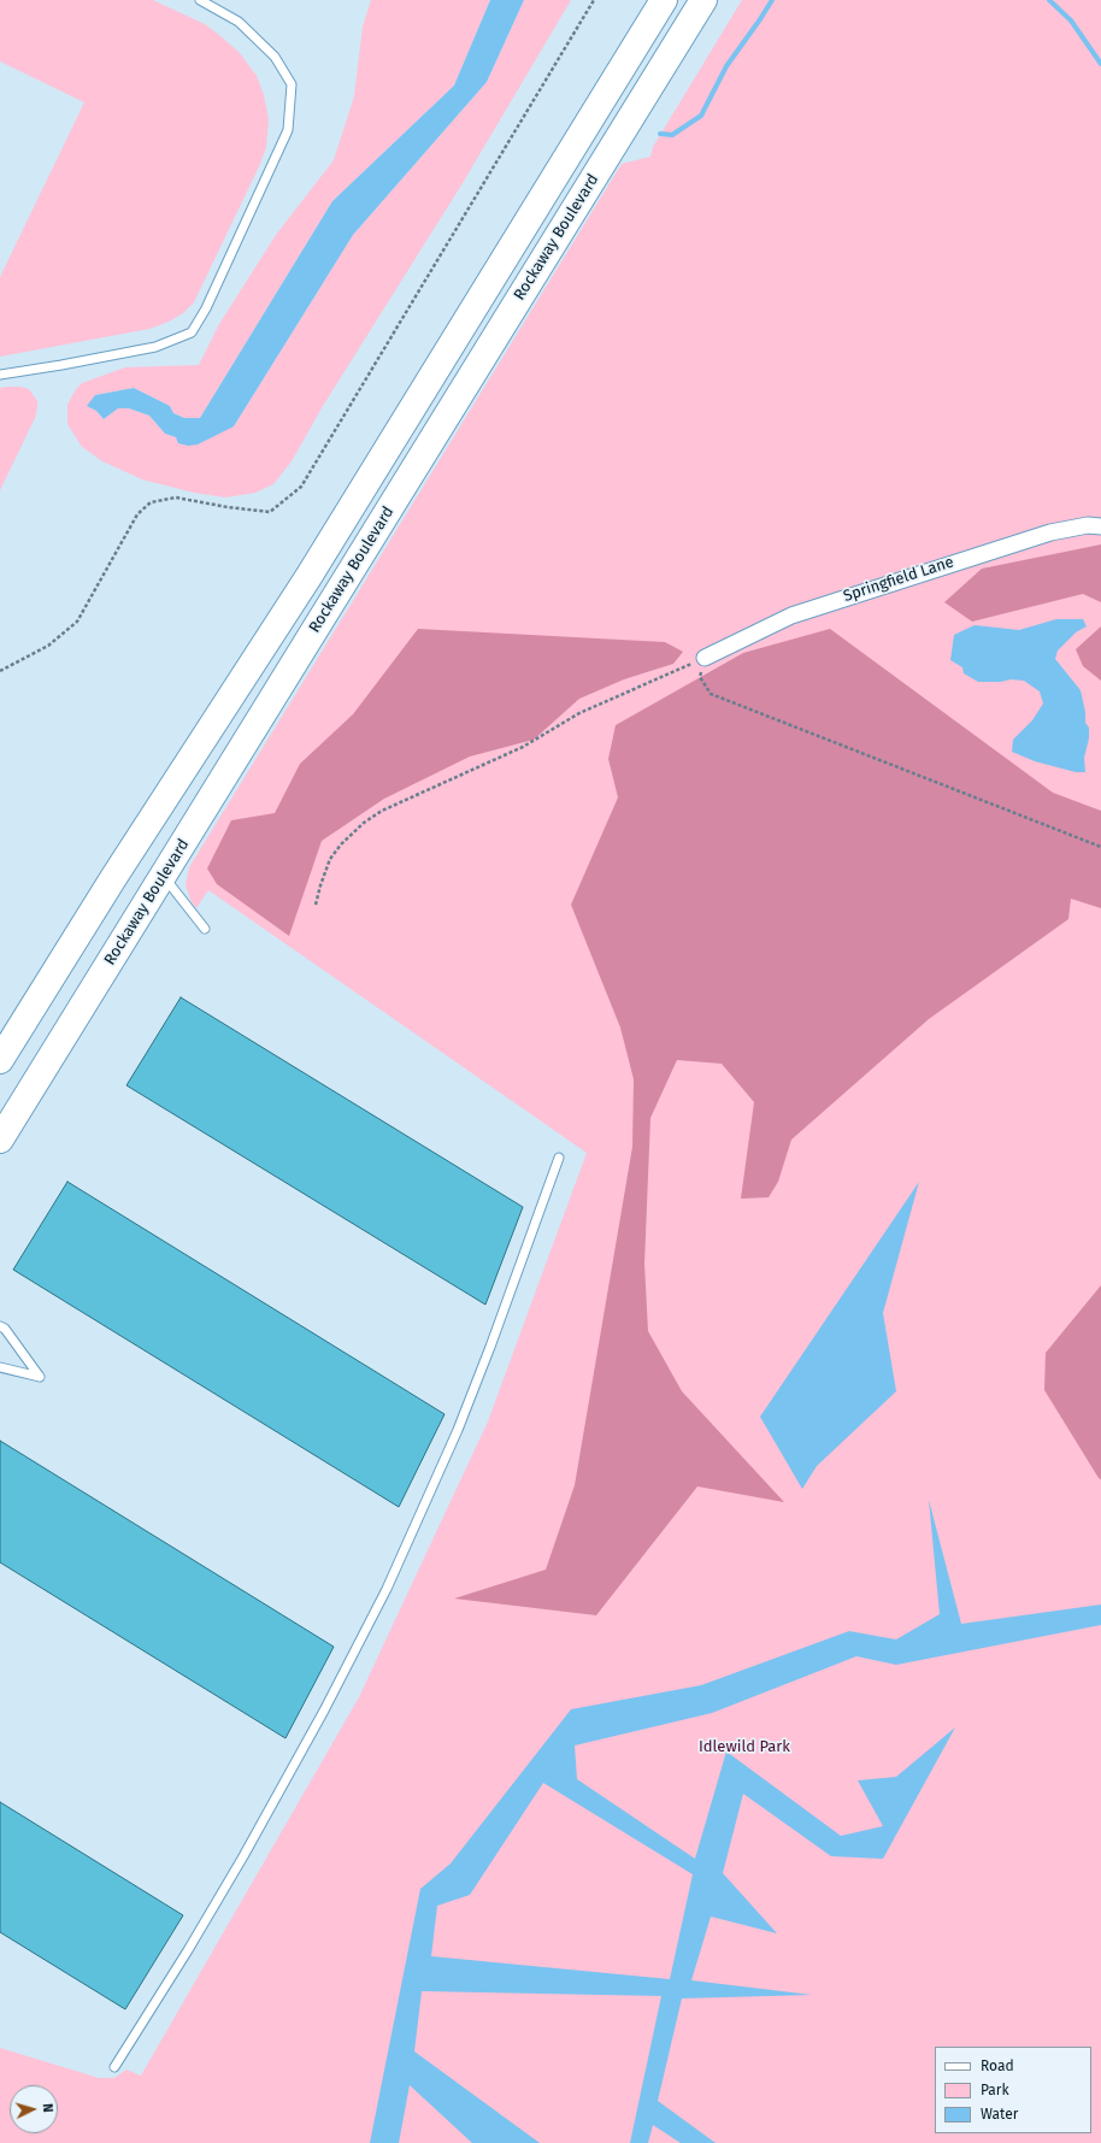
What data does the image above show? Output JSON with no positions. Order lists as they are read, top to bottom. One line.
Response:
{"streets":{"highway":["Rockaway Boulevard"],"street":["Springfield Lane"]},"parks":["Idlewild Park"],"legend":["Road","Park","Water"],"north":"right"}
